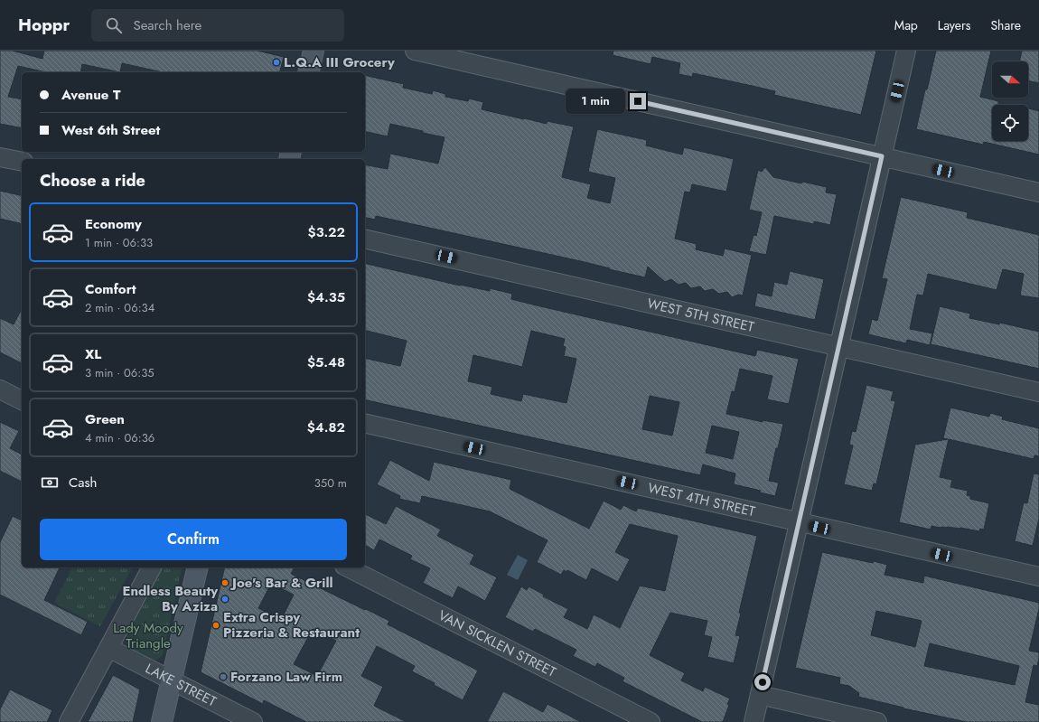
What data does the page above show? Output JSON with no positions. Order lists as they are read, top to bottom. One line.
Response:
{"streets":{"street":["WEST 5TH STREET","WEST 4TH STREET","VAN SICKLEN STREET","LAKE STREET"]},"parks":["Lady Moody Triangle"],"places":["L.Q.A III Grocery","Joe's Bar & Grill","Endless Beauty By Aziza","Extra Crispy Pizzeria & Restaurant","Forzano Law Firm"],"north":"right","page":{"header":"Hoppr","search":"Search here","nav":["Map","Layers","Share"],"banner":["Avenue T","West 6th Street"],"bubble":"1 min","heading":"Choose a ride","list":[{"name":"Economy","note":"1 min · 06:33","value":"$3.22"},{"name":"Comfort","note":"2 min · 06:34","value":"$4.35"},{"name":"XL","note":"3 min · 06:35","value":"$5.48"},{"name":"Green","note":"4 min · 06:36","value":"$4.82"}],"pay":["Cash","350 m"],"buttons":"Confirm"}}
